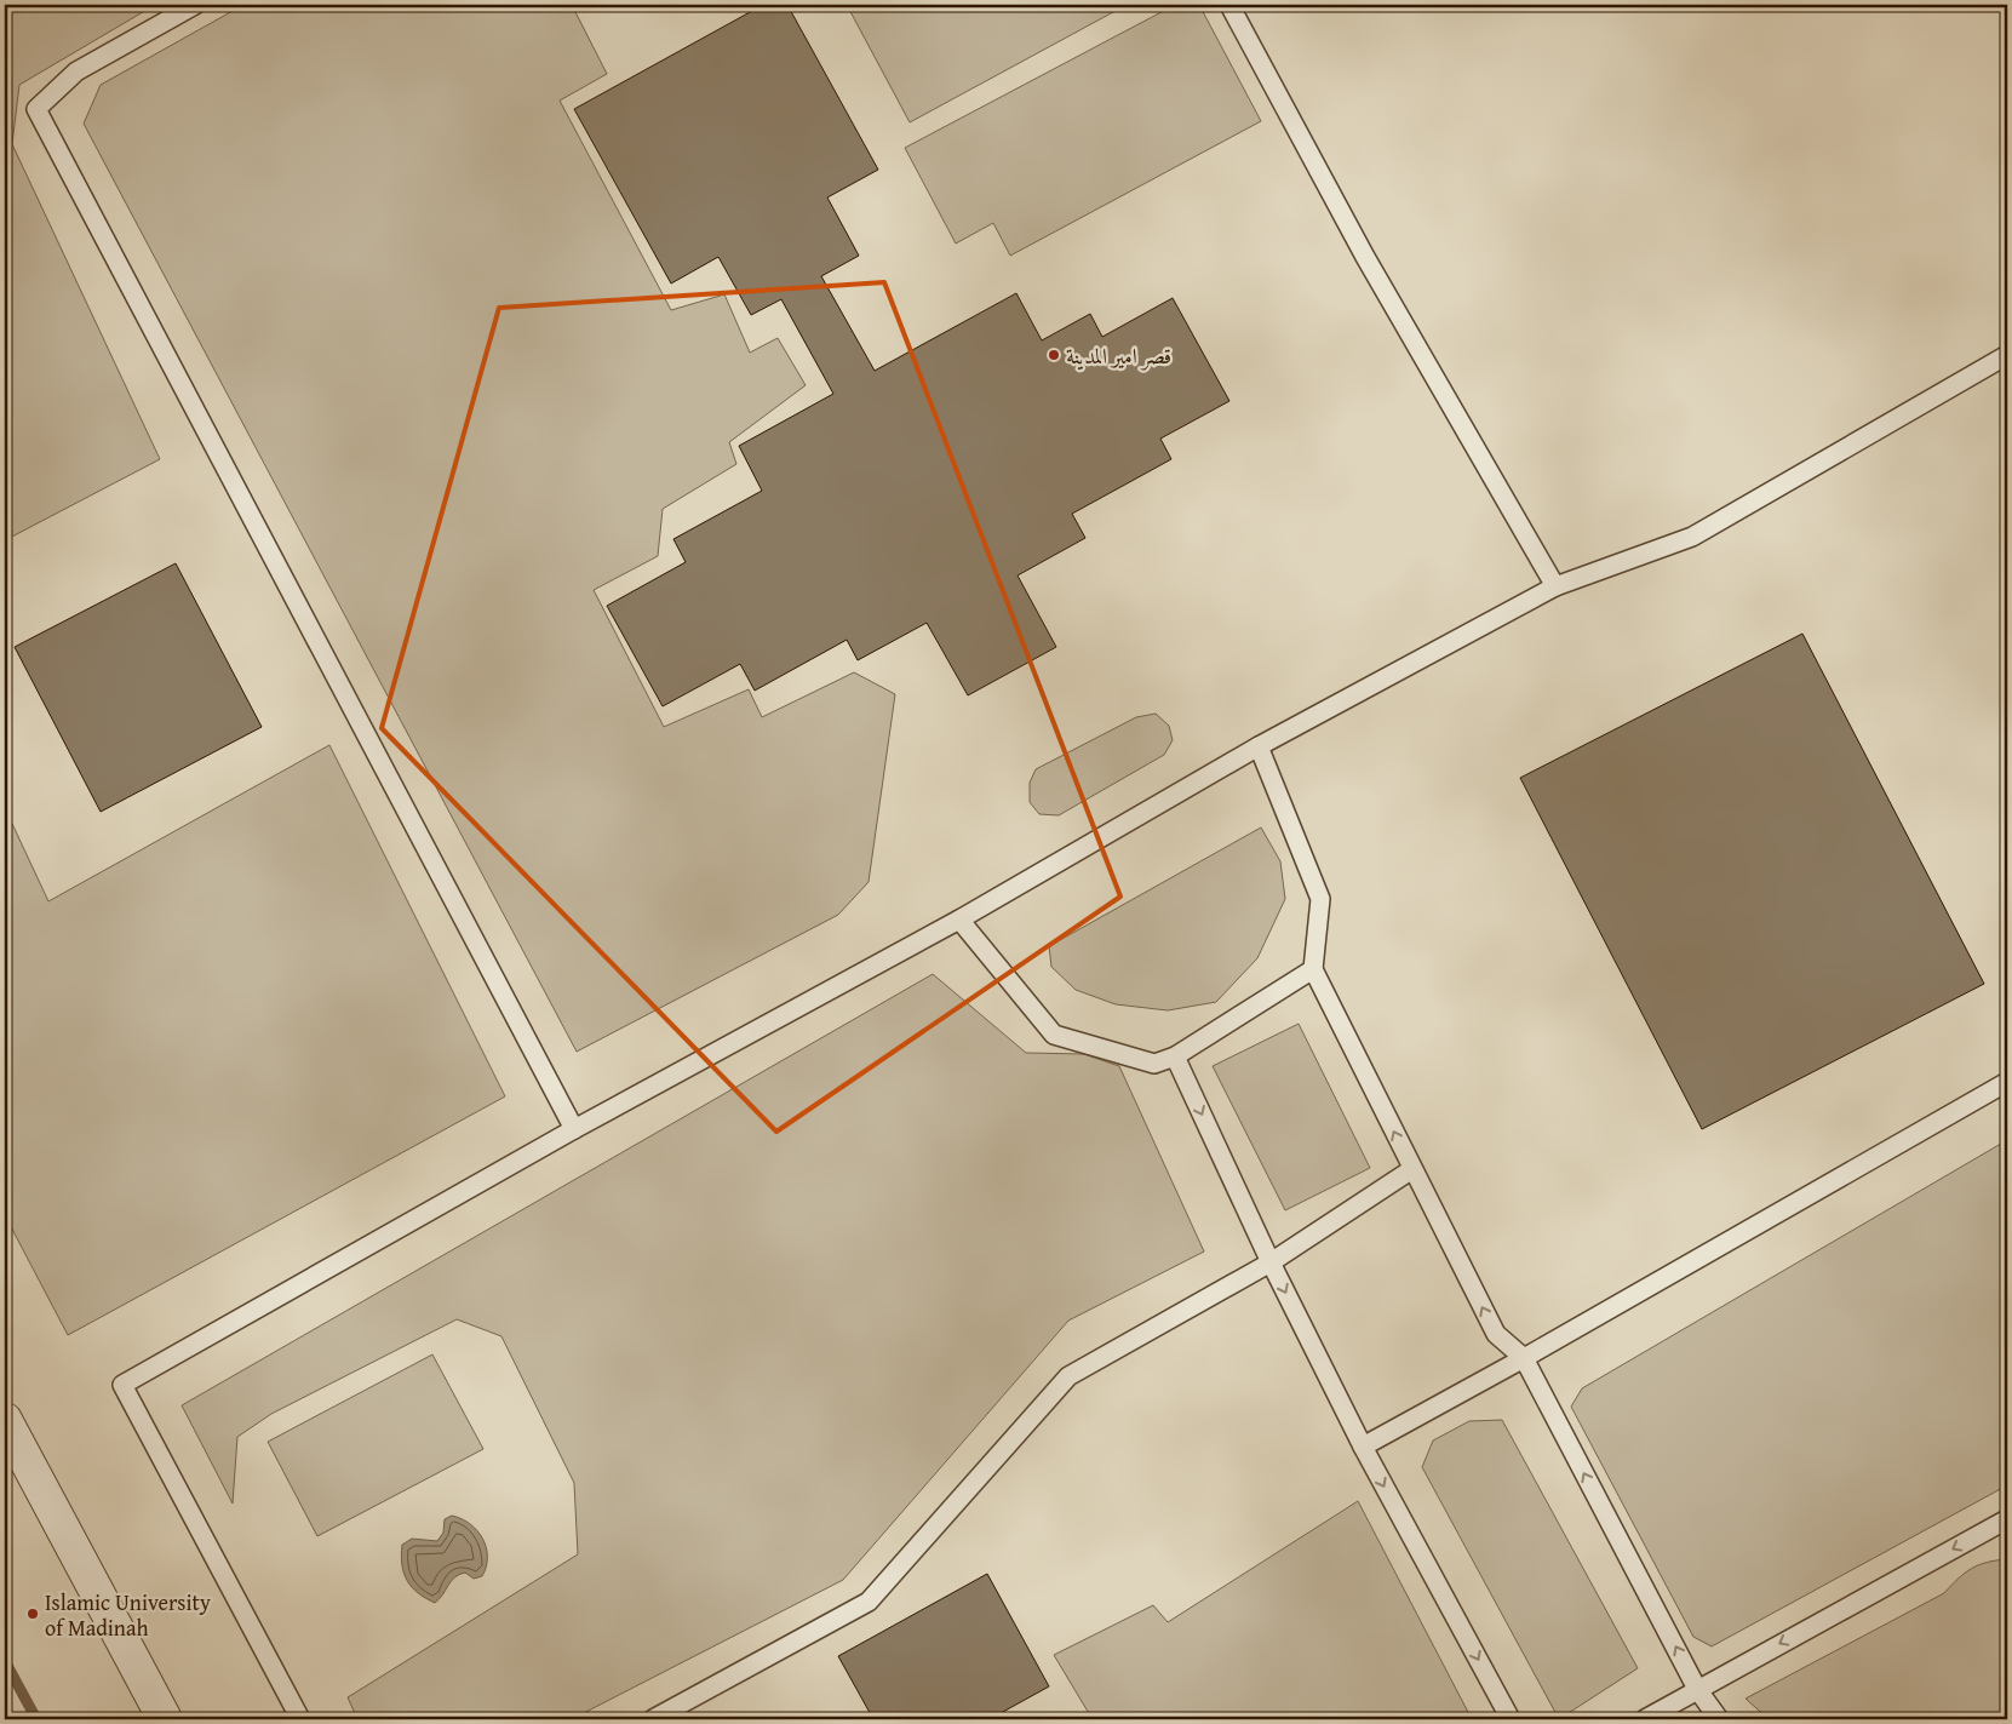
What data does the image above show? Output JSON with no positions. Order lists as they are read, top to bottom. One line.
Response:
{"places":["قصر امير المدينة","Islamic University of Madinah"]}
